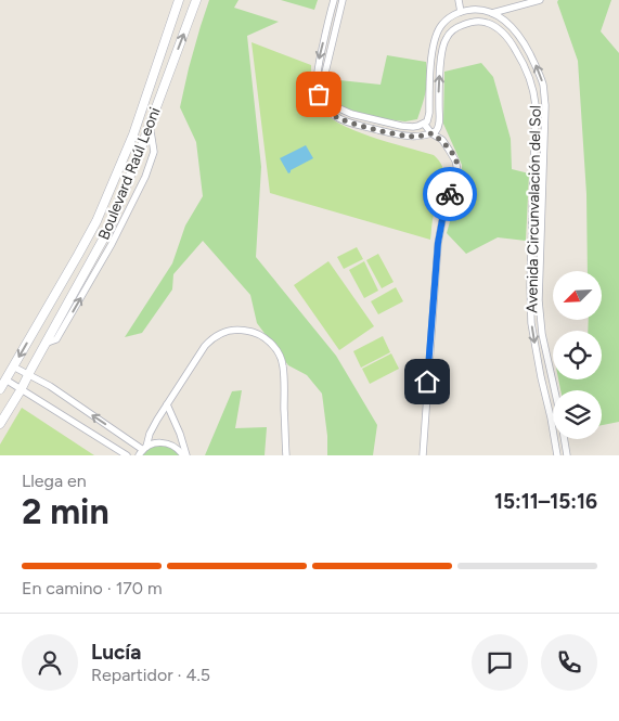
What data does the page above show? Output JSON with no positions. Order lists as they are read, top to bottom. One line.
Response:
{"streets":{"main road":["Boulevard Raúl Leoni"],"street":["Avenida Circunvalación del Sol"]},"north":"bottom left","page":{"heading":["2 min","Llega en","15:11–15:16"],"panel":["Lucía","Repartidor · 4.5"],"bar":"En camino · 170 m"}}
